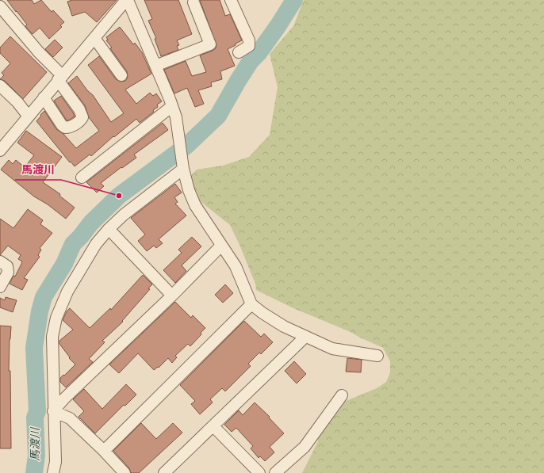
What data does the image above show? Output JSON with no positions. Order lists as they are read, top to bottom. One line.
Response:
{"water":["馬渡川"],"places":["馬渡川"]}
